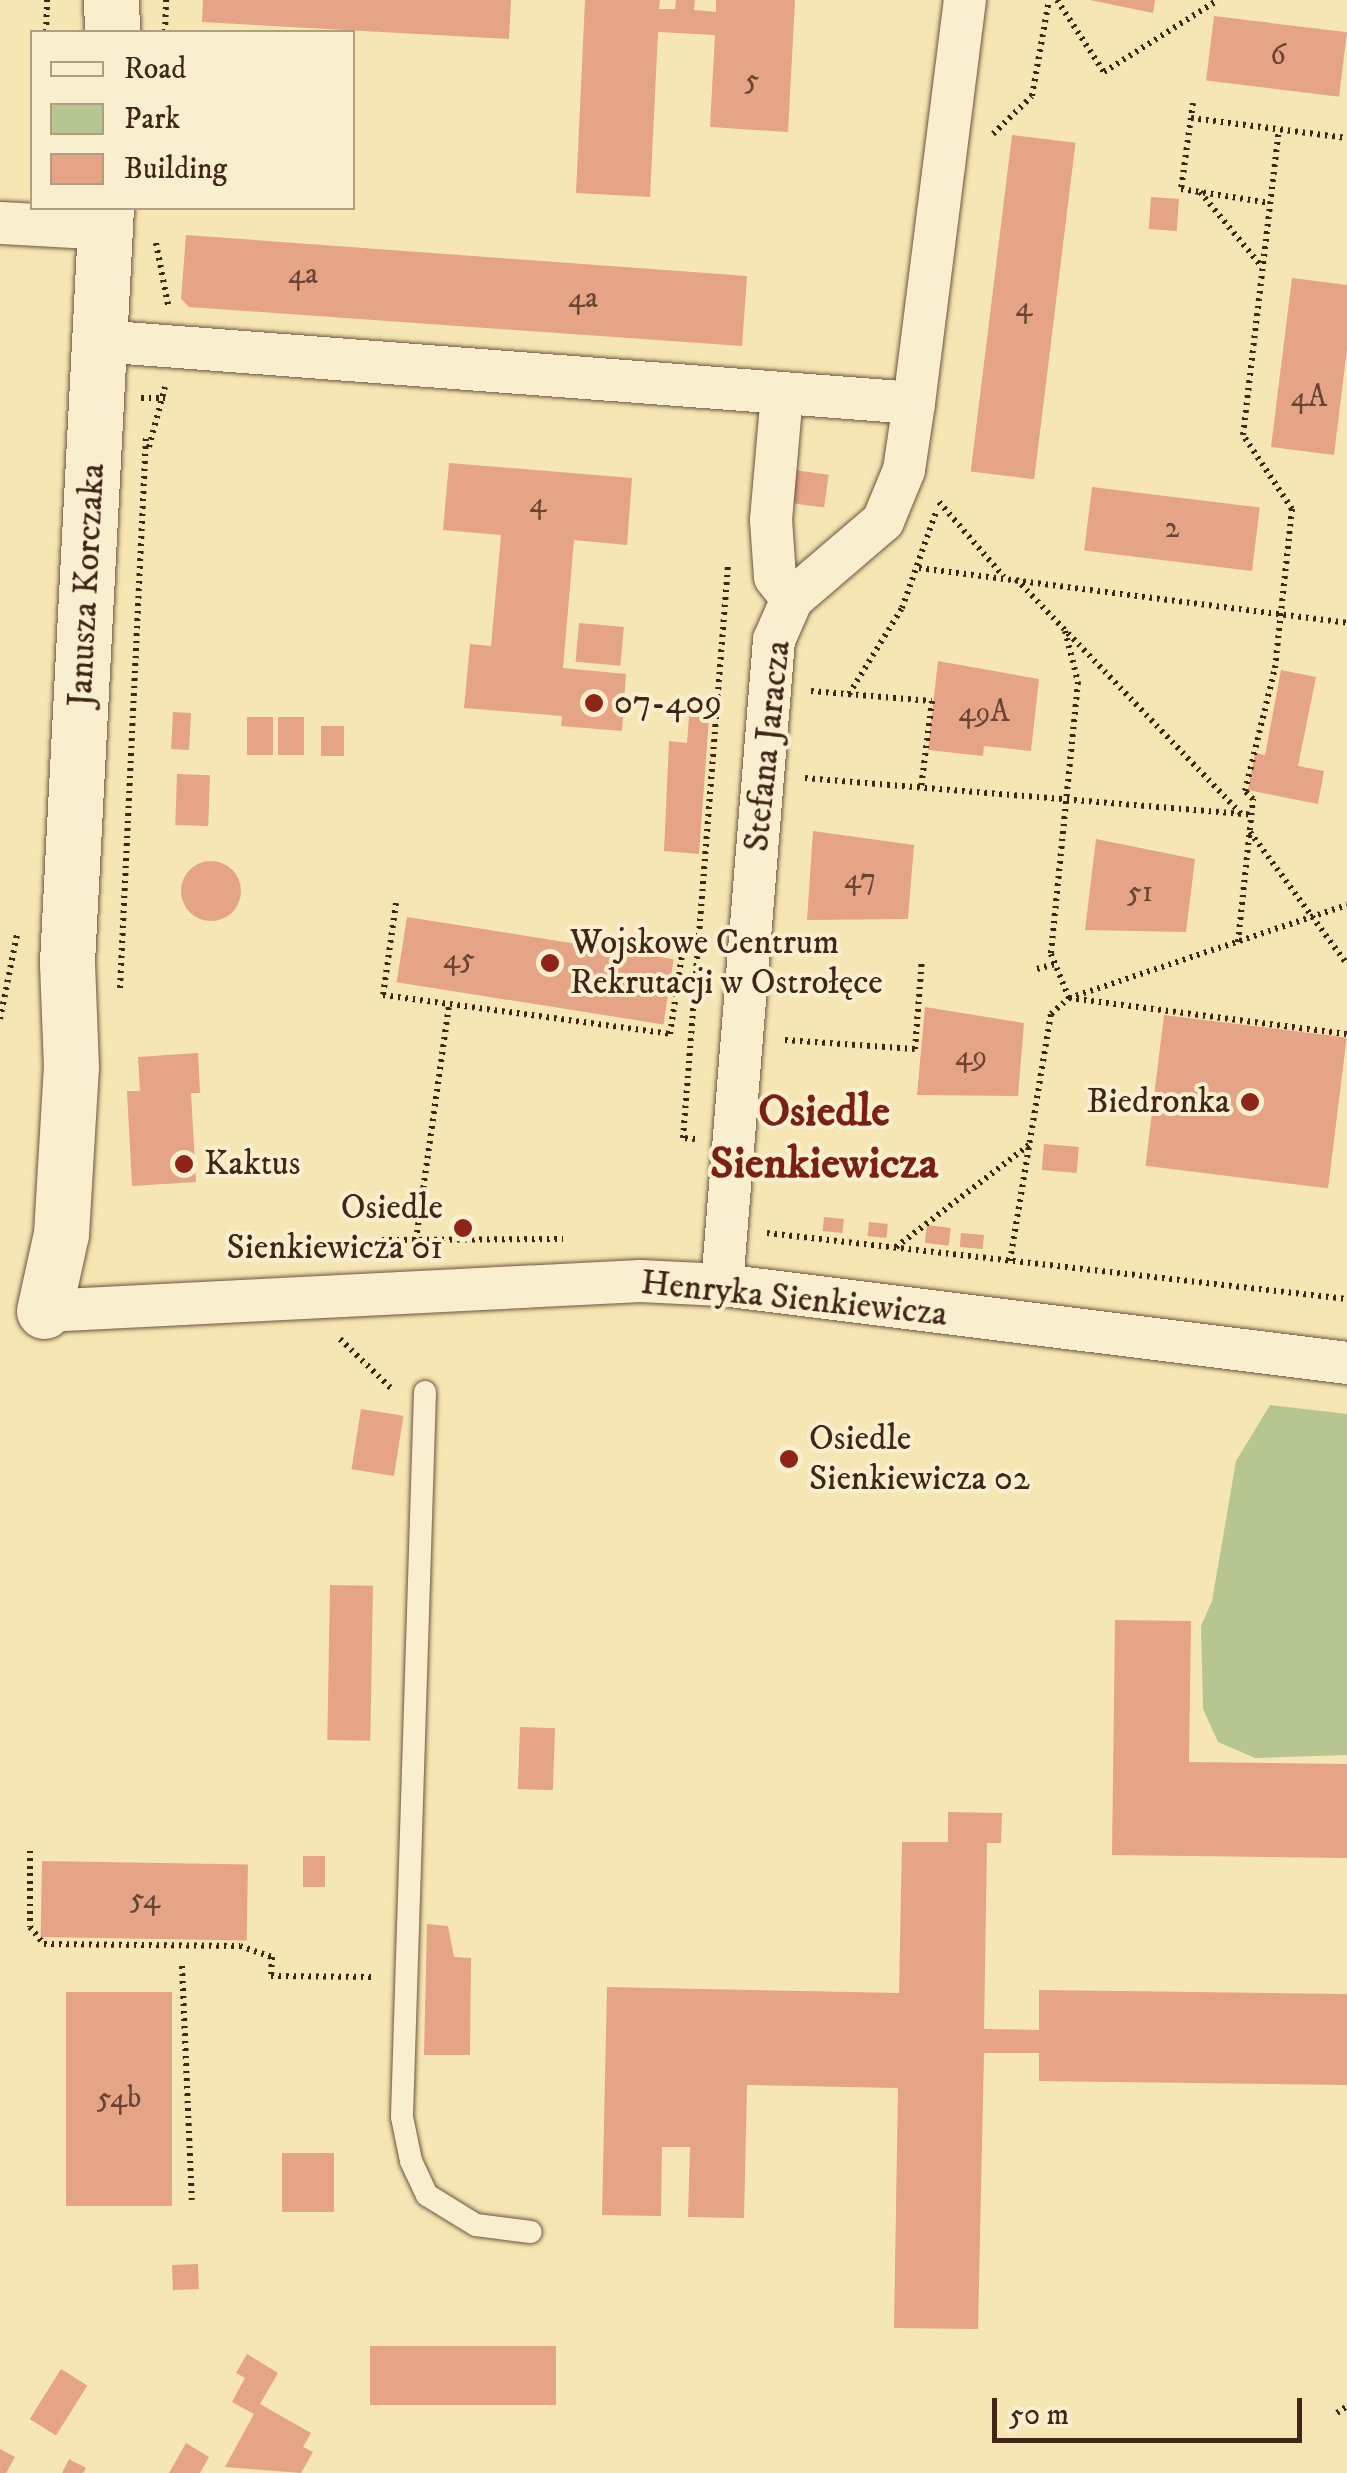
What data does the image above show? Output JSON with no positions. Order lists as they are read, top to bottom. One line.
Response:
{"streets":{"street":["Janusza Korczaka","Stefana Jaracza","Henryka Sienkiewicza"]},"crossings":[["Janusza Korczaka","Henryka Sienkiewicza"],["Stefana Jaracza","Henryka Sienkiewicza"]],"districts":["Osiedle Sienkiewicza"],"places":["07-409","Wojskowe Centrum Rekrutacji w Ostrołęce","Biedronka","Kaktus","Osiedle Sienkiewicza 01","Osiedle Sienkiewicza 02"],"house_numbers":["6","5","4a","4a","4","4A","4","2","49A","47","51","45","49","54","54b"],"legend":["Road","Park","Building"],"scale_bar":"50 m"}
